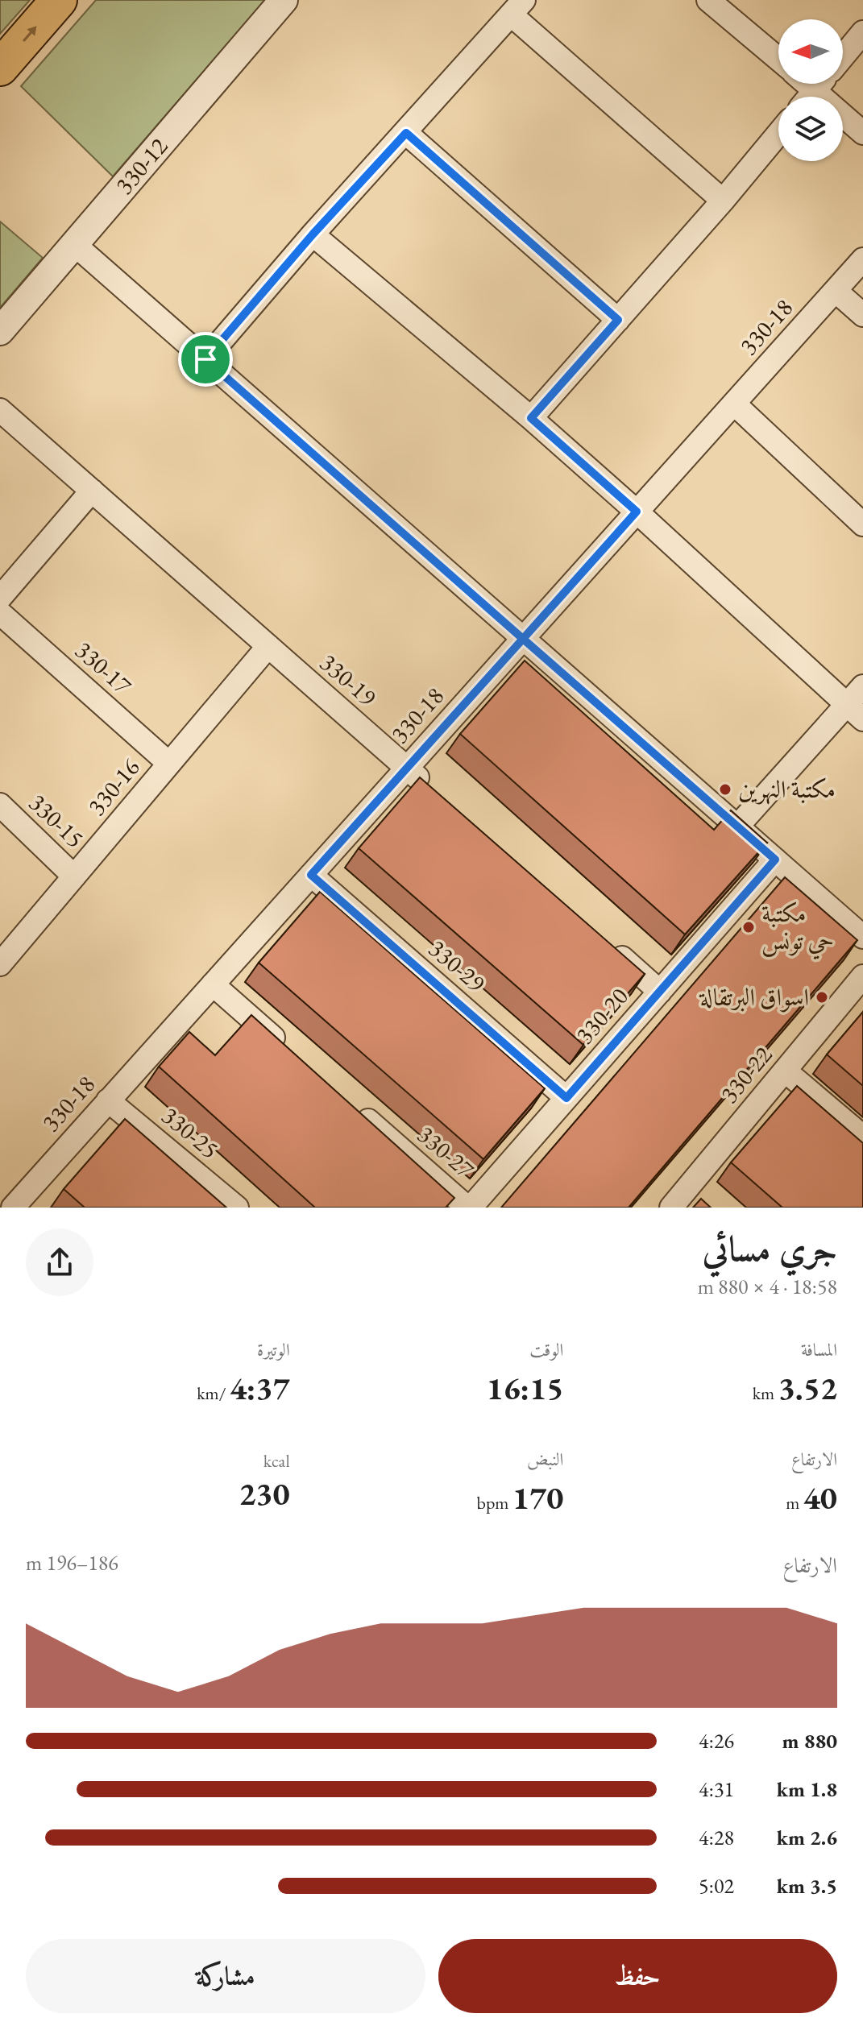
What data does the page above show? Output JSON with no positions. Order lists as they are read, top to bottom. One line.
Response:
{"streets":{"street":["330-12","330-18","330-17","330-19","330-16","330-15","330-29","330-20","330-22","330-25","330-27"]},"crossings":[["330-18","330-19"],["330-18","330-29"],["330-18","330-25"],["330-17","330-16"],["330-19","330-16"],["330-16","330-15"],["330-29","330-20"],["330-20","330-27"]],"places":["مكتبة النهرين","مكتبة حي تونس","اسواق البرتقالة"],"north":"left","page":{"heading":["جري مسائي","18:58 · 4 × 880 m"],"stats":[["المسافة","3.52 km"],["الوقت","16:15"],["الوتيرة","4:37 /km"],["الارتفاع","40 m"],["النبض","170 bpm"],["kcal","230"]],"chart":["الارتفاع","186–196 m"],"list":[{"name":"880 m","note":"4:26"},{"name":"1.8 km","note":"4:31"},{"name":"2.6 km","note":"4:28"},{"name":"3.5 km","note":"5:02"}],"buttons":["حفظ","مشاركة"]}}
